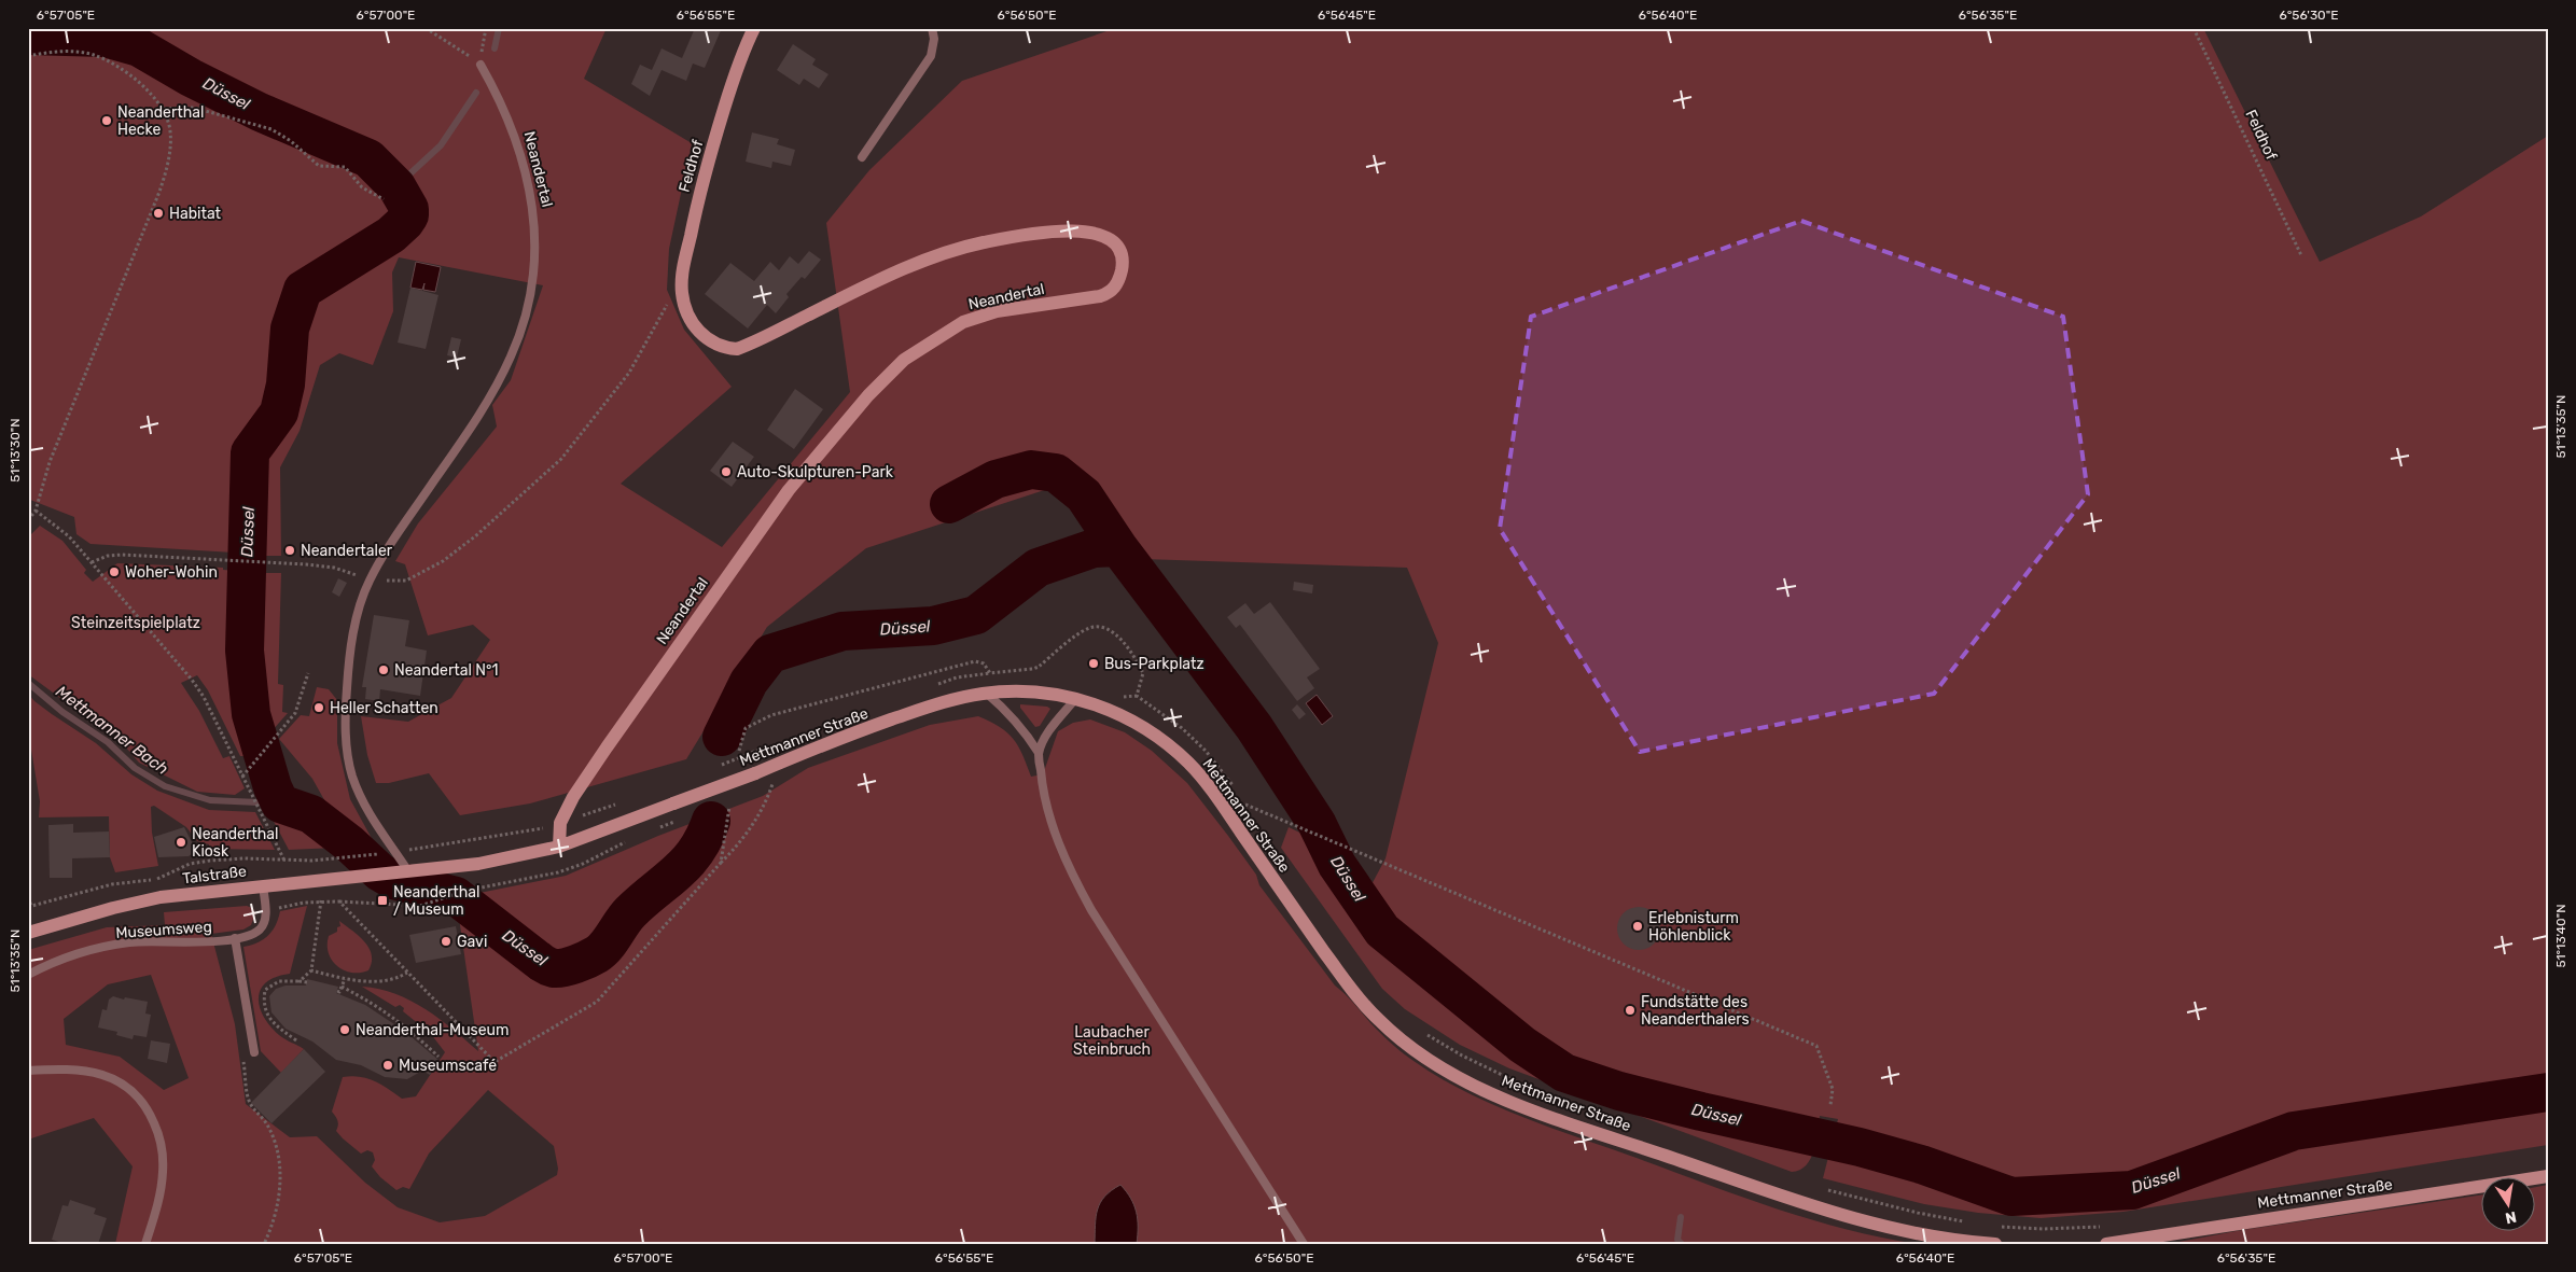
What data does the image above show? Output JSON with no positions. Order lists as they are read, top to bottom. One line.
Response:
{"streets":{"main road":["Feldhof","Neandertal","Mettmanner Straße","Talstraße"],"lane":["Museumsweg"]},"crossings":[["Feldhof","Neandertal"],["Neandertal","Mettmanner Straße"],["Neandertal","Talstraße"],["Mettmanner Straße","Talstraße"]],"water":["Düssel","Mettmanner Bach"],"parks":["Steinzeitspielplatz","Laubacher Steinbruch"],"places":{"other":["Neanderthal Hecke","Habitat","Auto-Skulpturen-Park","Neandertaler","Woher-Wohin","Bus-Parkplatz","Neandertal N°1","Heller Schatten","Neanderthal Kiosk","Erlebnisturm Höhlenblick","Gavi","Fundstätte des Neanderthalers","Neanderthal-Museum","Museumscafé"],"transit":["Neanderthal / Museum"]},"north":"bottom","coordinates":["6°57'05\"E","6°57'00\"E","6°56'55\"E","6°56'50\"E","6°56'45\"E","6°56'40\"E","6°56'35\"E","6°56'30\"E","51°13'35\"N","51°13'30\"N","51°13'40\"N"]}
